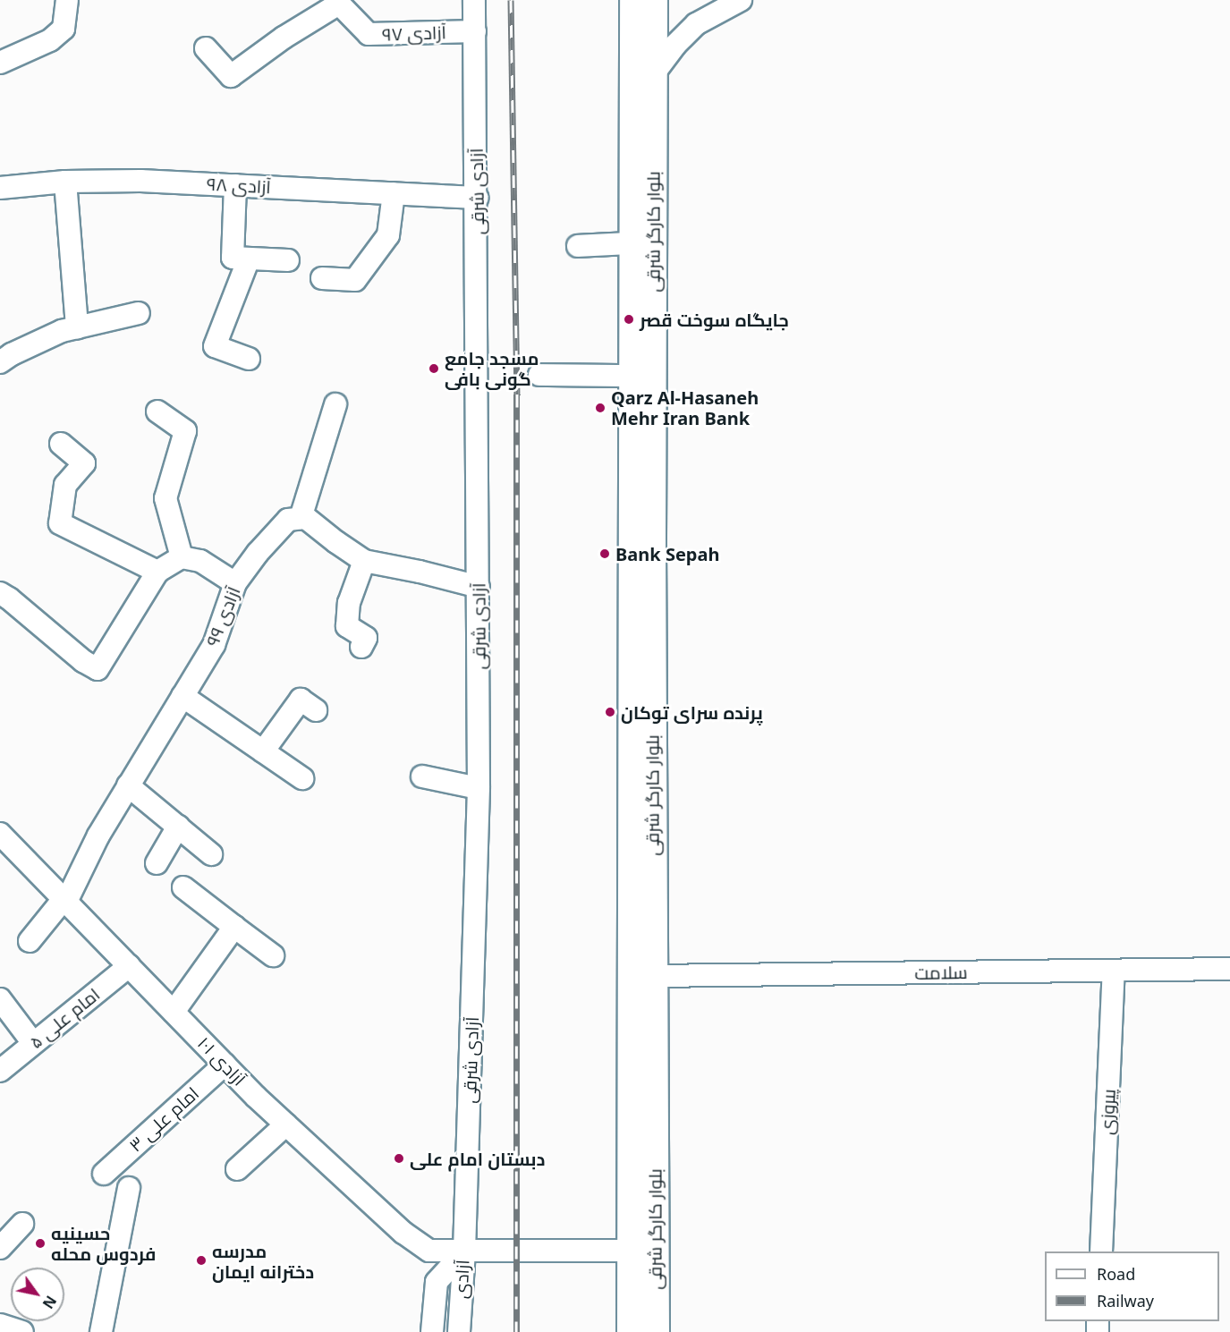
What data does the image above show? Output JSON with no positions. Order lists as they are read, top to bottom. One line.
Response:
{"streets":{"main road":["بلوار کارگر شرقی"],"street":["آزادی ۹۷","آزادی ۹۸","آزادی شرقی","آزادی ٩٩","سلامت","امام علی ۵","آزادی ۱۰۱","پیروزی","امام علی ۳","آزادی"]},"crossings":[["آزادی ۹۷","آزادی شرقی"],["آزادی ۹۸","آزادی شرقی"],["آزادی شرقی","آزادی ۱۰۱"],["آزادی شرقی","آزادی"],["بلوار کارگر شرقی","سلامت"],["بلوار کارگر شرقی","آزادی ۱۰۱"],["آزادی ٩٩","آزادی ۱۰۱"],["سلامت","پیروزی"],["امام علی ۵","آزادی ۱۰۱"],["آزادی ۱۰۱","امام علی ۳"],["آزادی ۱۰۱","آزادی"]],"places":["جایگاه سوخت قصر","مسجد جامع گونی بافی","Qarz Al-Hasaneh Mehr Iran Bank","Bank Sepah","پرنده سرای توکان","دبستان امام علی","حسینیه فردوس محله","مدرسه دخترانه ایمان"],"legend":["Road","Railway"],"north":"bottom right"}
